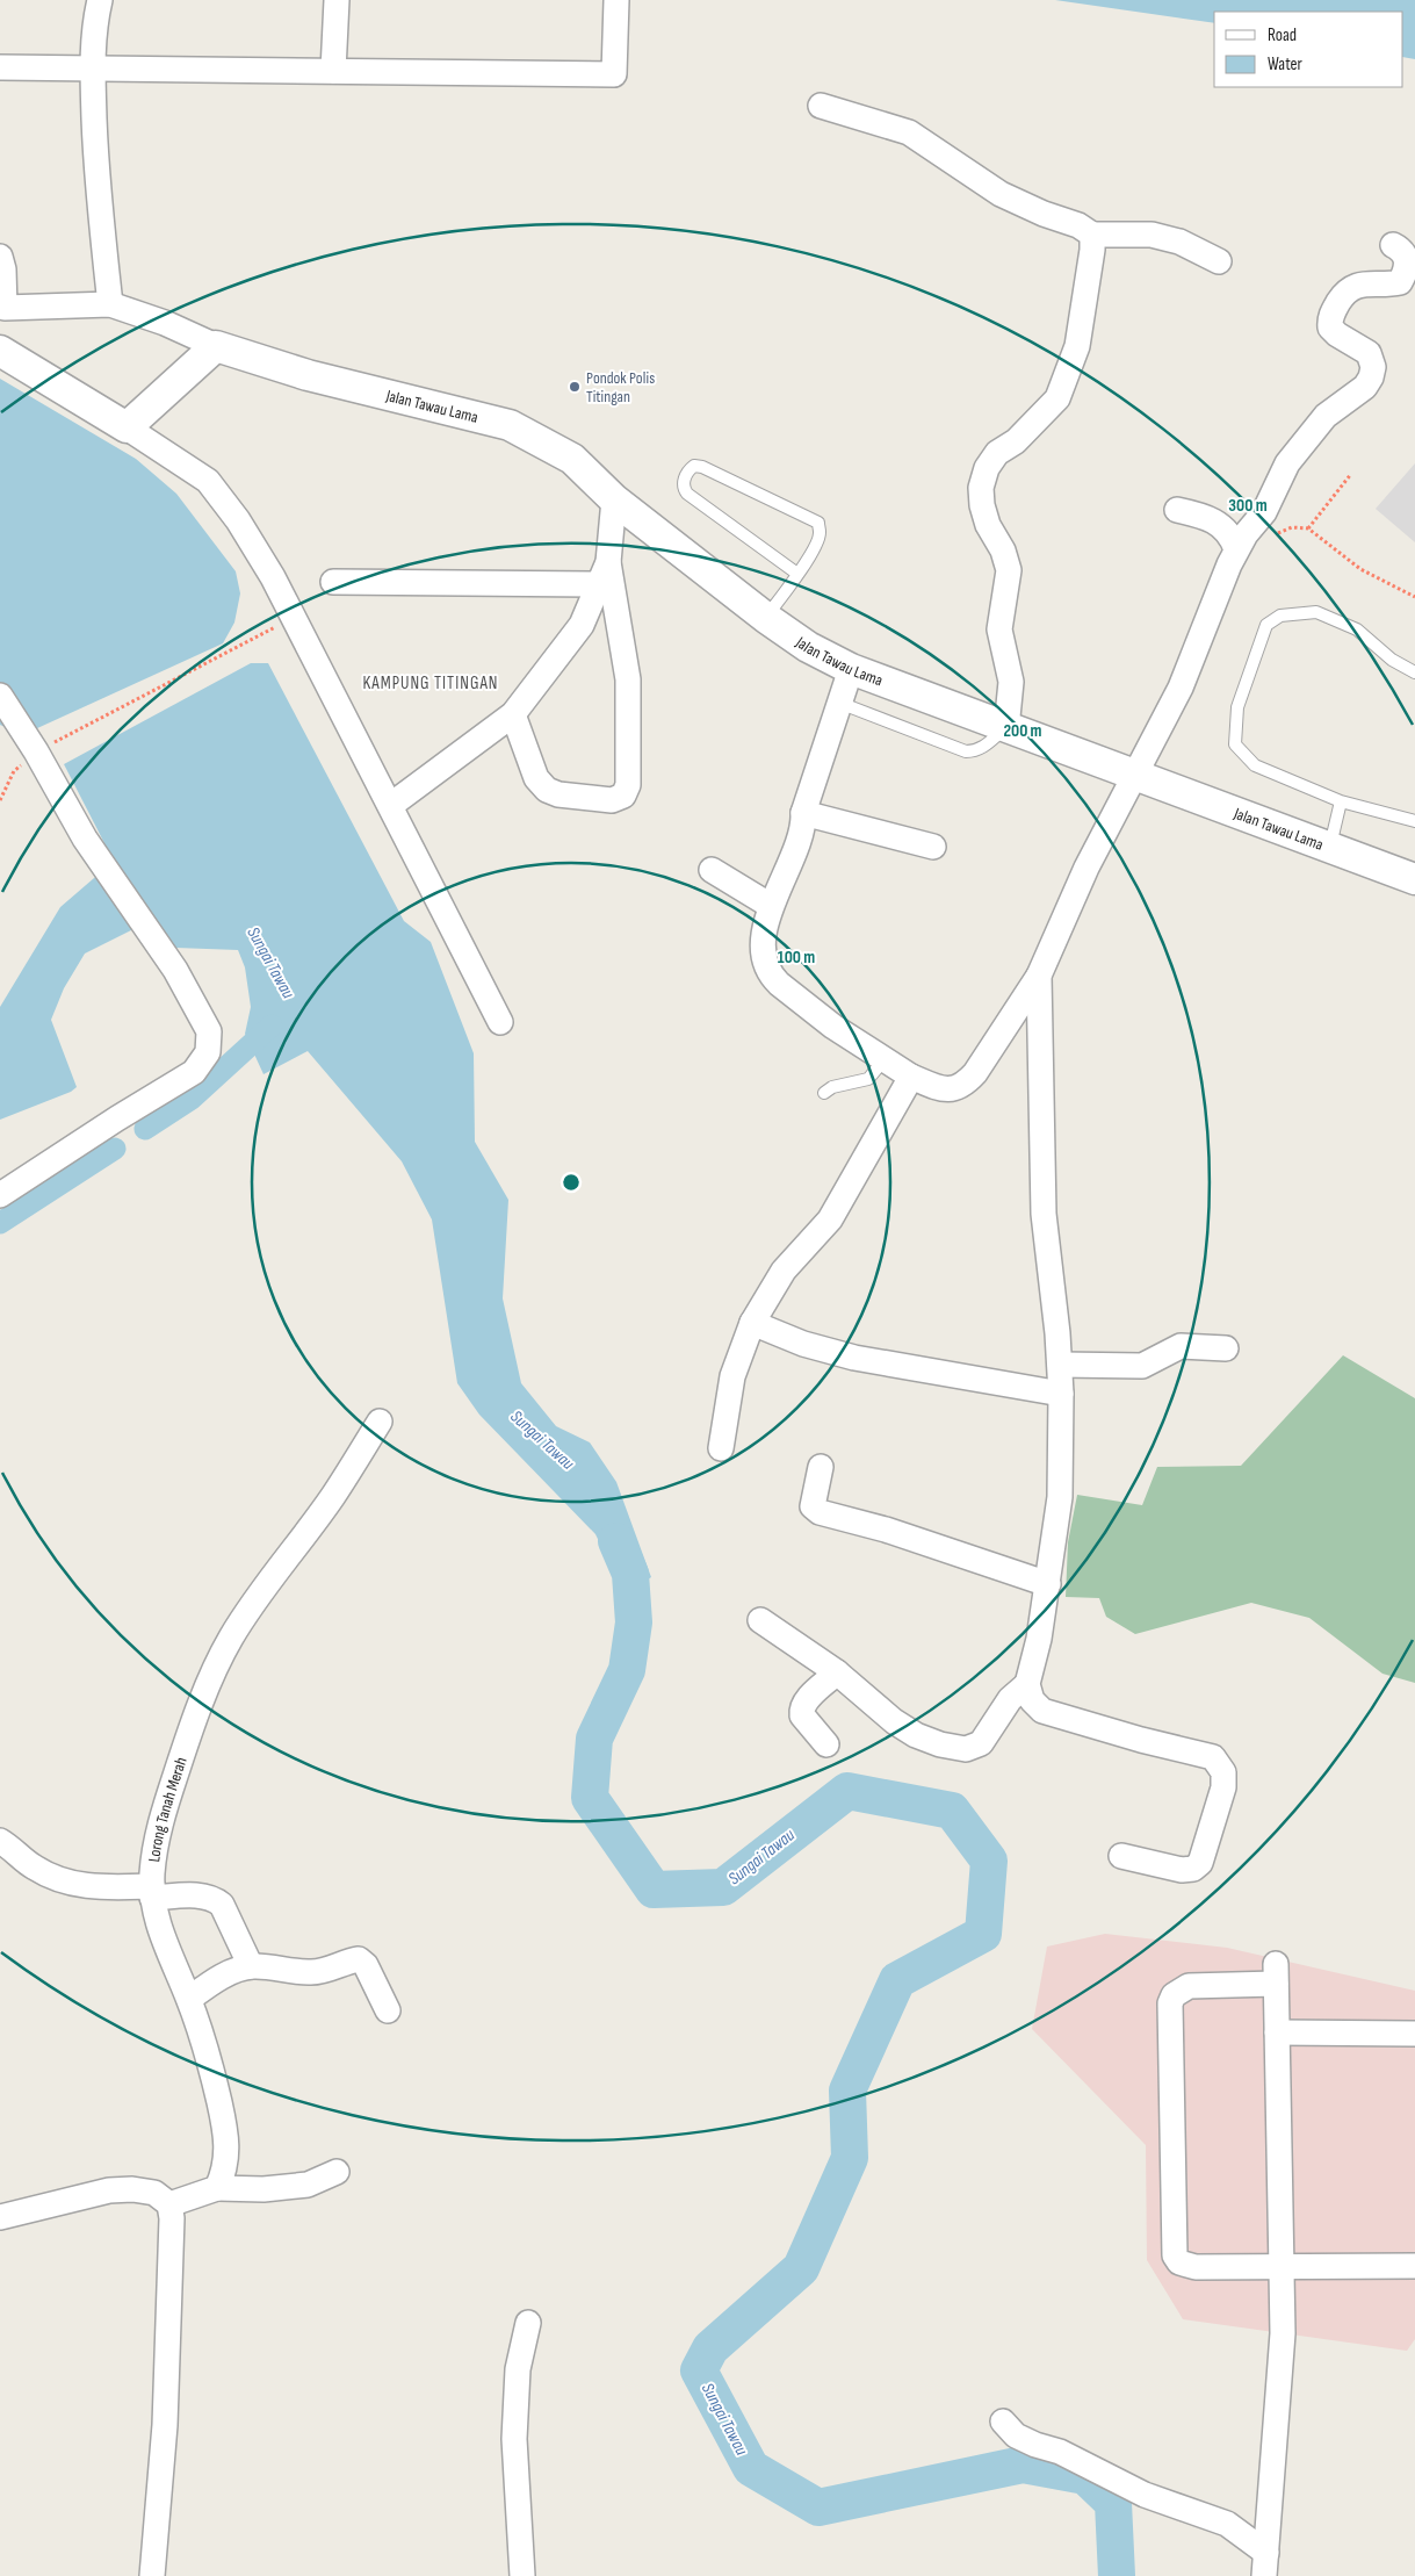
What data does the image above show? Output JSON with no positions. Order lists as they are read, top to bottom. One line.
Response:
{"streets":{"street":["Jalan Tawau Lama","Lorong Tanah Merah"]},"districts":["KAMPUNG TITINGAN"],"water":["Sungai Tawau"],"places":["Pondok Polis Titingan"],"legend":["Road","Water"],"rings":["300 m","200 m","100 m"]}
